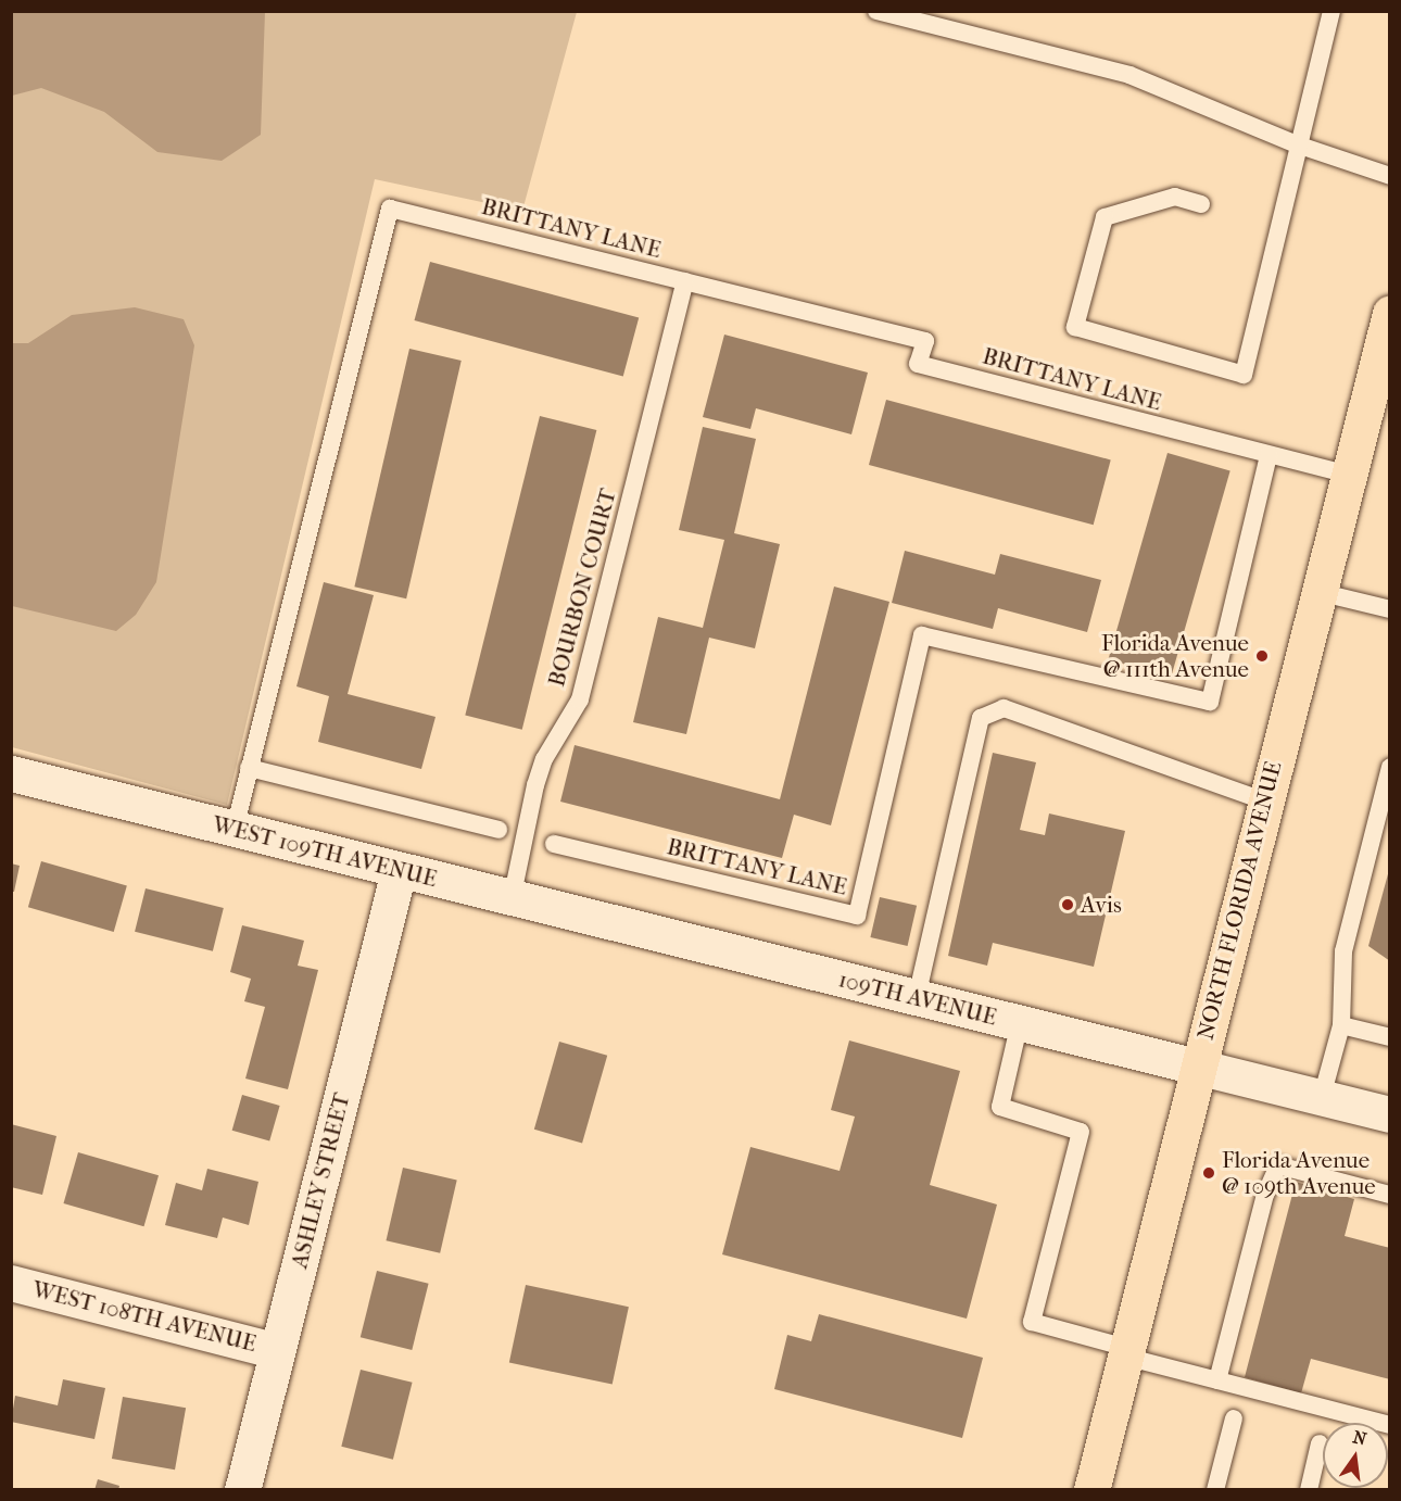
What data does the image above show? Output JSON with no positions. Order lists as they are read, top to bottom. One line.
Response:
{"streets":{"main road":["NORTH FLORIDA AVENUE"],"street":["WEST 109TH AVENUE","109TH AVENUE","ASHLEY STREET","WEST 108TH AVENUE"],"lane":["BRITTANY LANE","BOURBON COURT"]},"crossings":[["BRITTANY LANE","BOURBON COURT"],["BRITTANY LANE","WEST 109TH AVENUE"],["BRITTANY LANE","NORTH FLORIDA AVENUE"],["BOURBON COURT","WEST 109TH AVENUE"],["WEST 109TH AVENUE","109TH AVENUE"],["WEST 109TH AVENUE","ASHLEY STREET"],["NORTH FLORIDA AVENUE","109TH AVENUE"],["ASHLEY STREET","WEST 108TH AVENUE"]],"places":["Florida Avenue @ 111th Avenue","Avis","Florida Avenue @ 109th Avenue"],"north":"top"}
